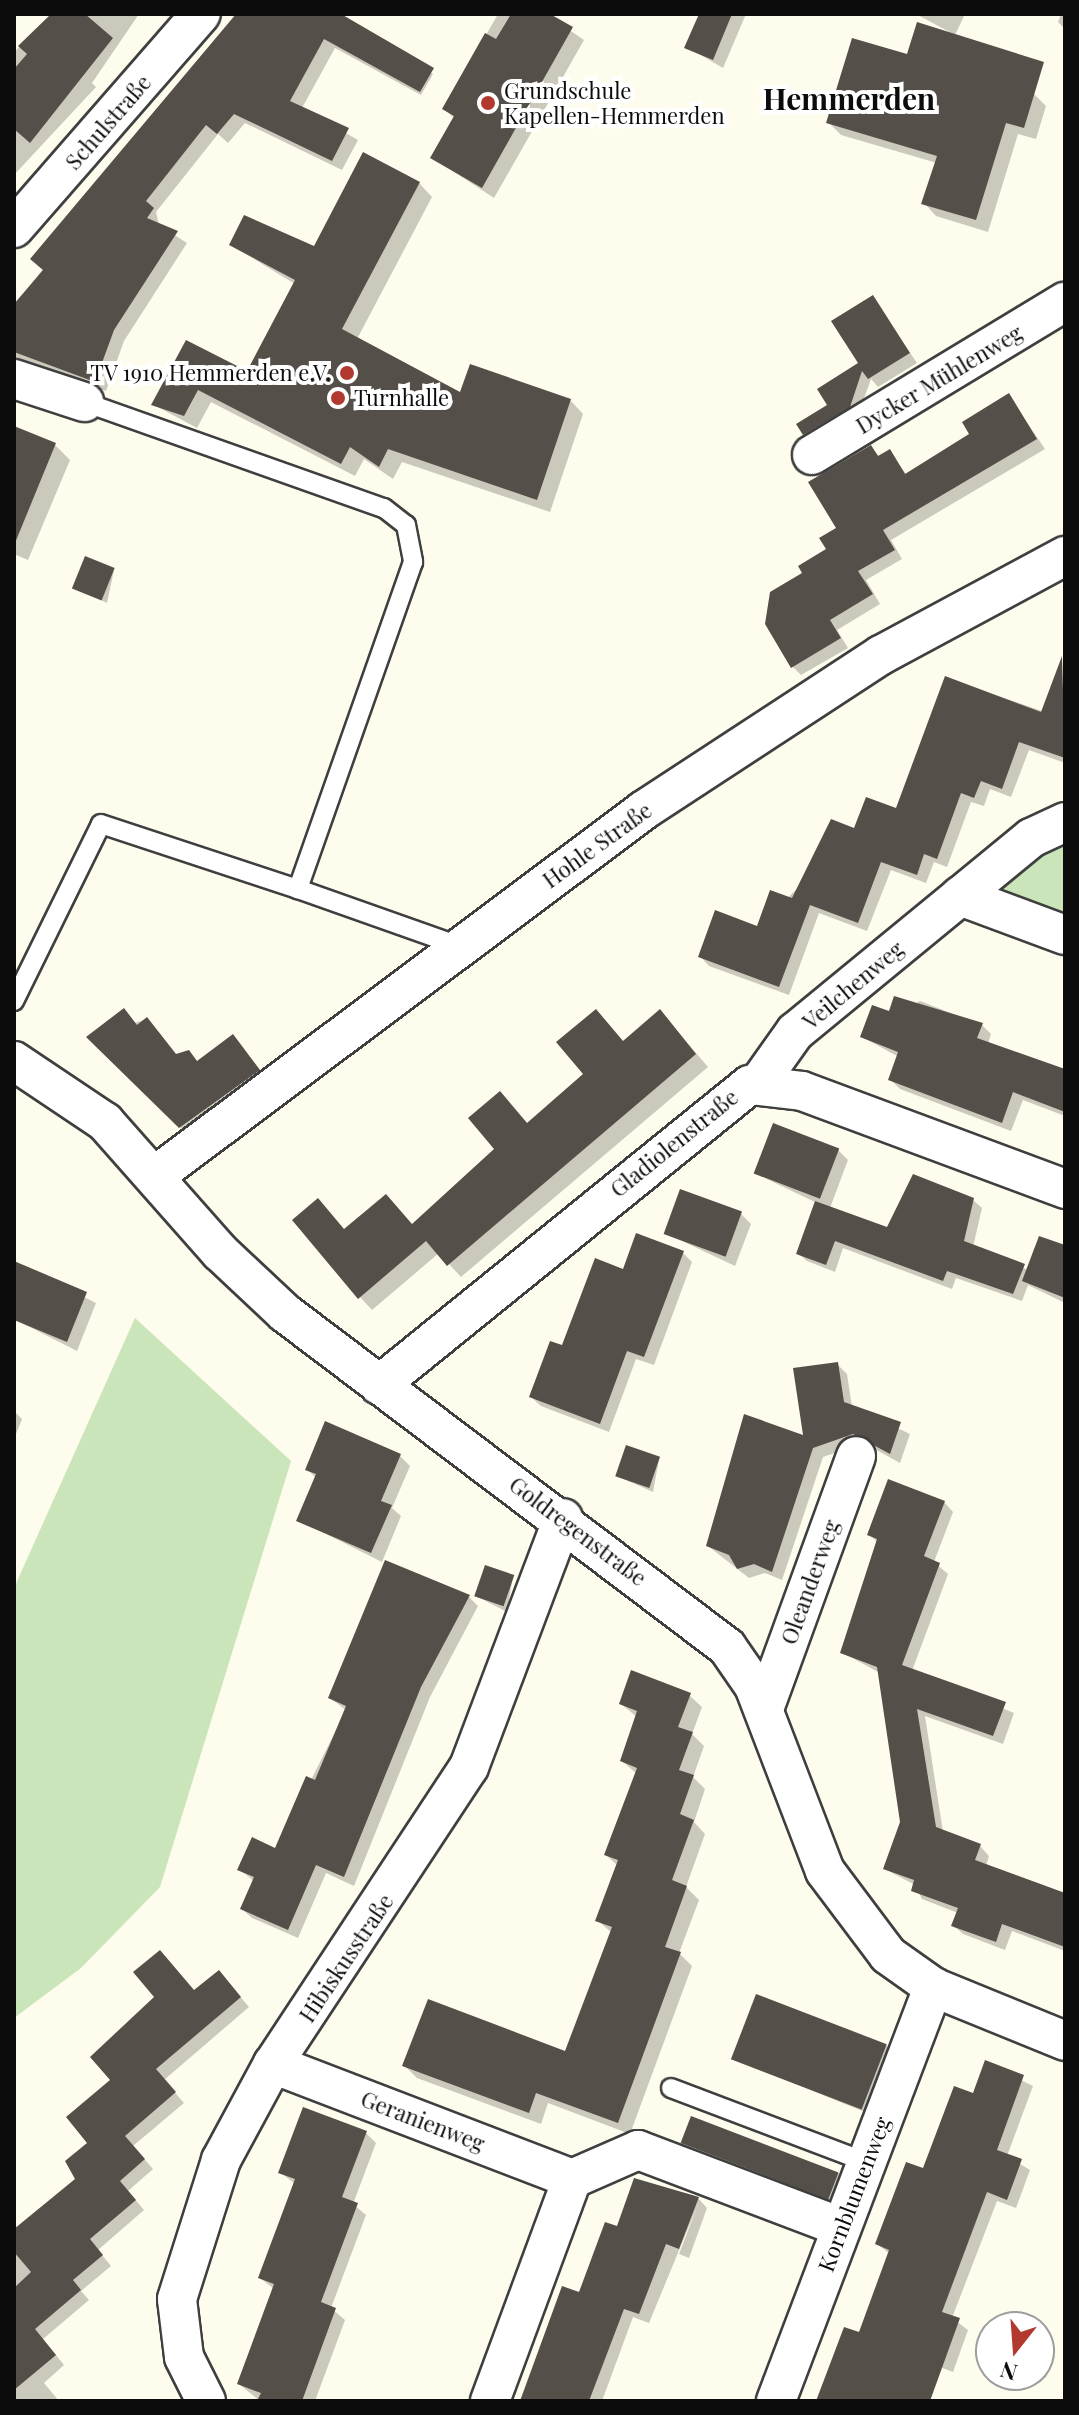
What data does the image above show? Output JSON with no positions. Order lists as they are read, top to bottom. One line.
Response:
{"streets":{"street":["Schulstraße","Dycker Mühlenweg","Hohle Straße","Veilchenweg","Gladiolenstraße","Goldregenstraße","Oleanderweg","Hibiskusstraße","Geranienweg","Kornblumenweg"]},"crossings":[["Hohle Straße","Goldregenstraße"],["Veilchenweg","Gladiolenstraße"],["Gladiolenstraße","Goldregenstraße"],["Goldregenstraße","Oleanderweg"],["Goldregenstraße","Hibiskusstraße"],["Goldregenstraße","Kornblumenweg"],["Hibiskusstraße","Geranienweg"]],"districts":["Hemmerden"],"places":["Grundschule Kapellen-Hemmerden","TV 1910 Hemmerden e.V.","Turnhalle"],"north":"bottom"}
